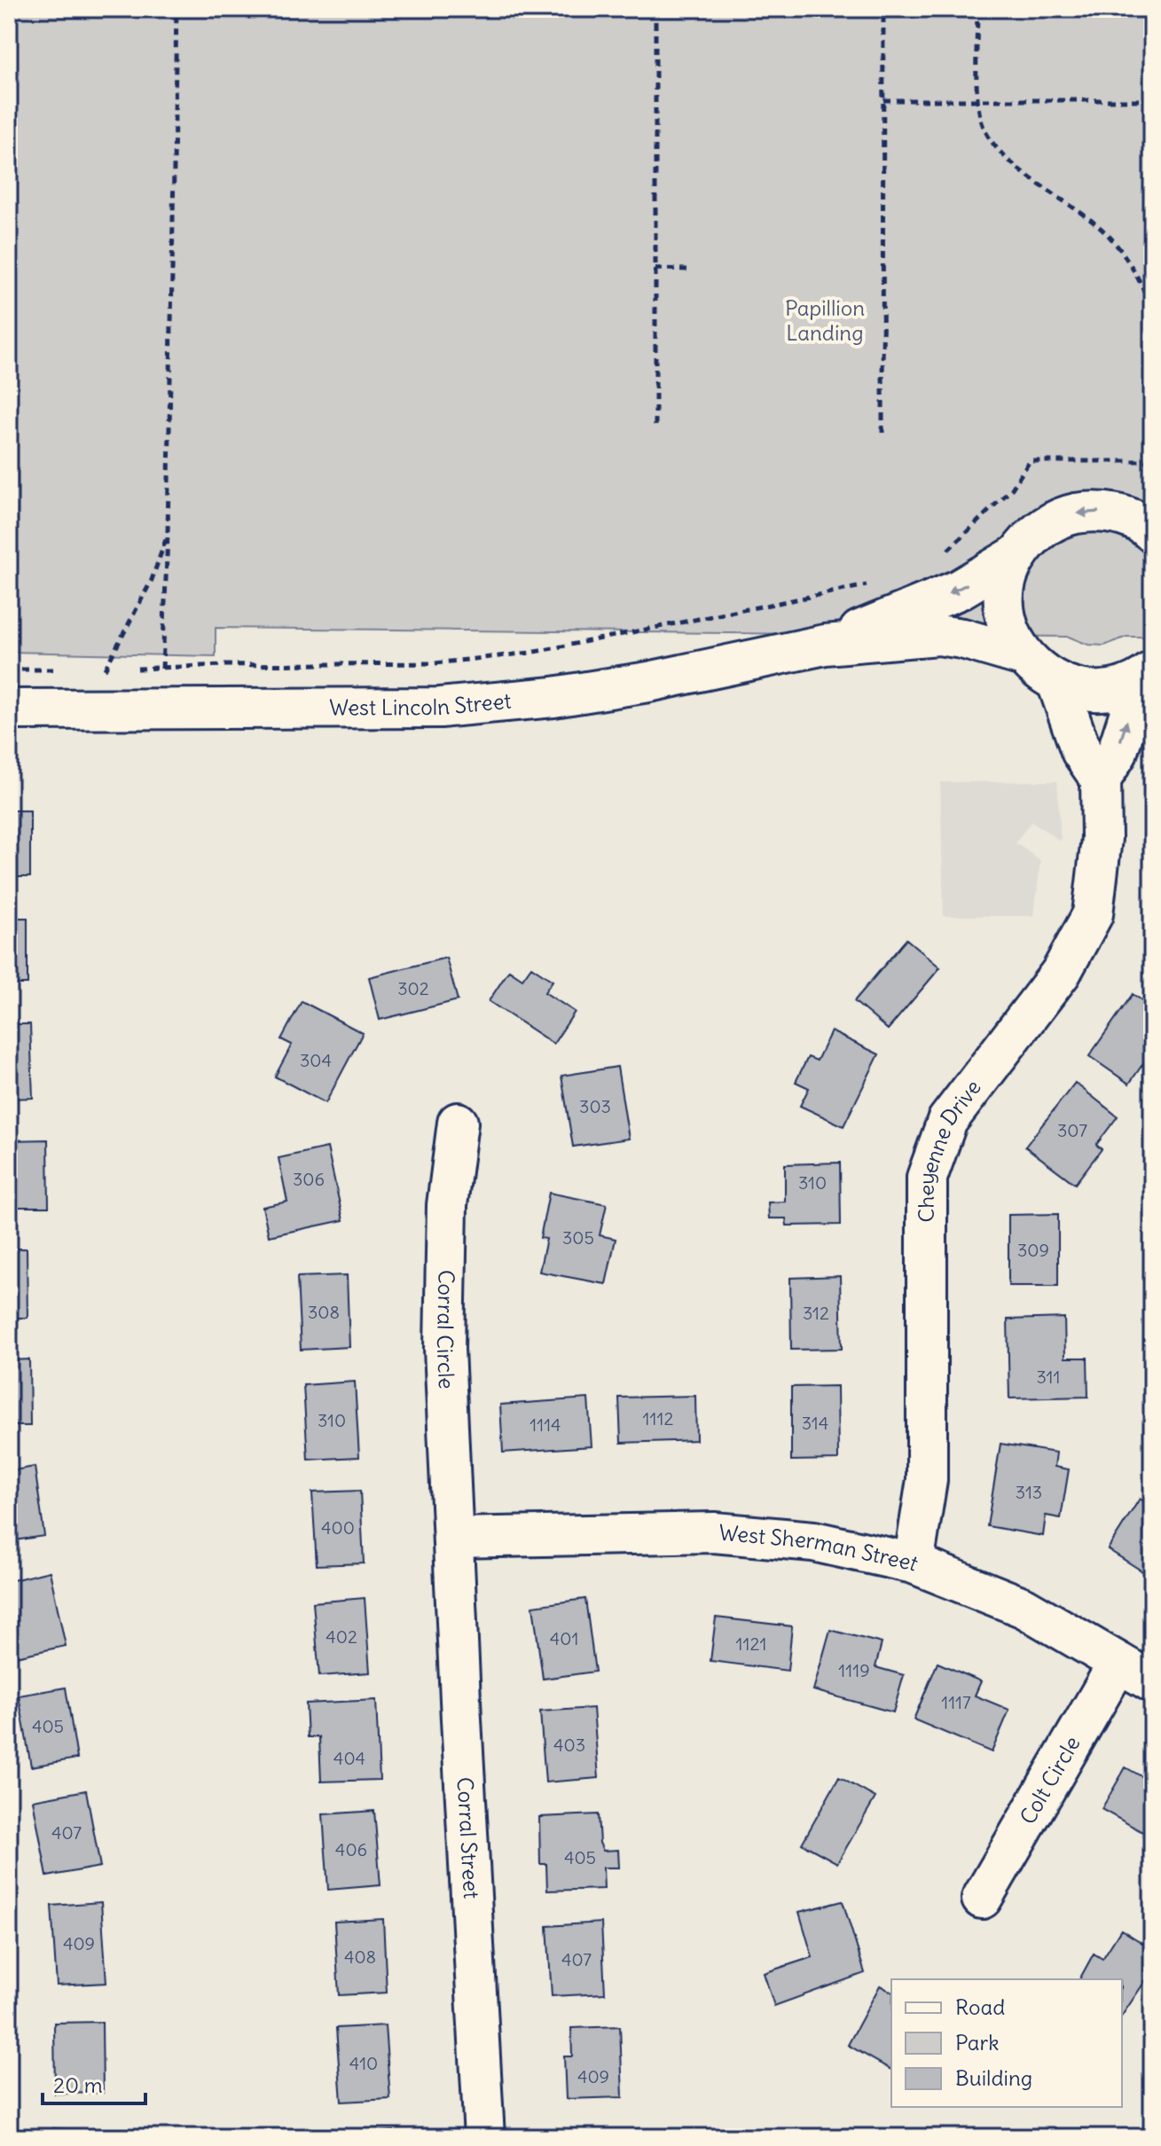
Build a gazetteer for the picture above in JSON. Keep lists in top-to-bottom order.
{
  "streets": {
    "street": [
      "West Lincoln Street",
      "Cheyenne Drive",
      "Corral Circle",
      "West Sherman Street",
      "Colt Circle",
      "Corral Street"
    ]
  },
  "crossings": [
    ["Cheyenne Drive", "West Sherman Street"],
    ["Corral Circle", "West Sherman Street"],
    ["Corral Circle", "Corral Street"],
    ["West Sherman Street", "Colt Circle"],
    ["West Sherman Street", "Corral Street"]
  ],
  "parks": ["Papillion Landing"],
  "house_numbers": [
    "302",
    "304",
    "303",
    "307",
    "306",
    "310",
    "305",
    "309",
    "308",
    "312",
    "311",
    "1112",
    "310",
    "314",
    "1114",
    "313",
    "400",
    "402",
    "401",
    "1121",
    "1119",
    "1117",
    "405",
    "403",
    "404",
    "407",
    "406",
    "405",
    "409",
    "408",
    "407",
    "410",
    "409"
  ],
  "legend": ["Road", "Park", "Building"],
  "scale_bar": "20 m"
}
